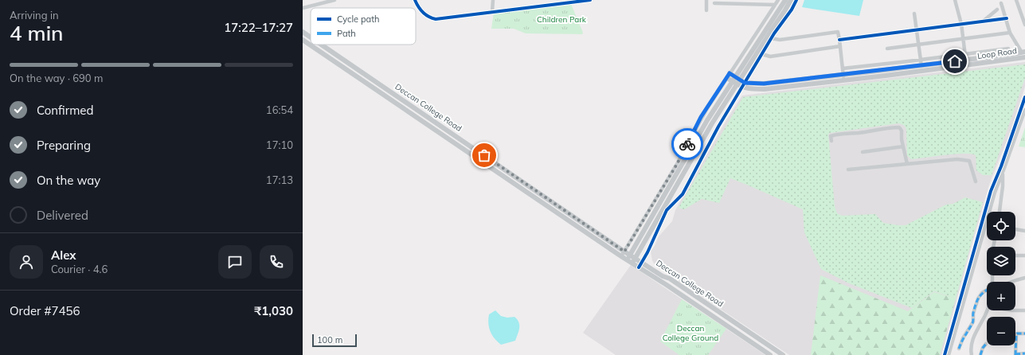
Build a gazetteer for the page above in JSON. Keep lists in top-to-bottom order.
{
  "streets": {
    "main road": ["Loop Road", "Deccan College Road"]
  },
  "parks": ["Children Park", "Deccan College Ground"],
  "legend": ["Cycle path", "Path"],
  "scale_bar": "100 m",
  "page": {
    "heading": ["4 min", "Arriving in", "17:22–17:27"],
    "panel": [
      "Alex",
      "Courier · 4.6",
      "Order #7456",
      "₹1,030"
    ],
    "bar": "On the way · 690 m",
    "list": [
      ["Confirmed", "16:54"],
      ["Preparing", "17:10"],
      ["On the way", "17:13"],
      "Delivered"
    ],
    "map_buttons": ["+", "−"],
    "scale": "100 m"
  }
}
